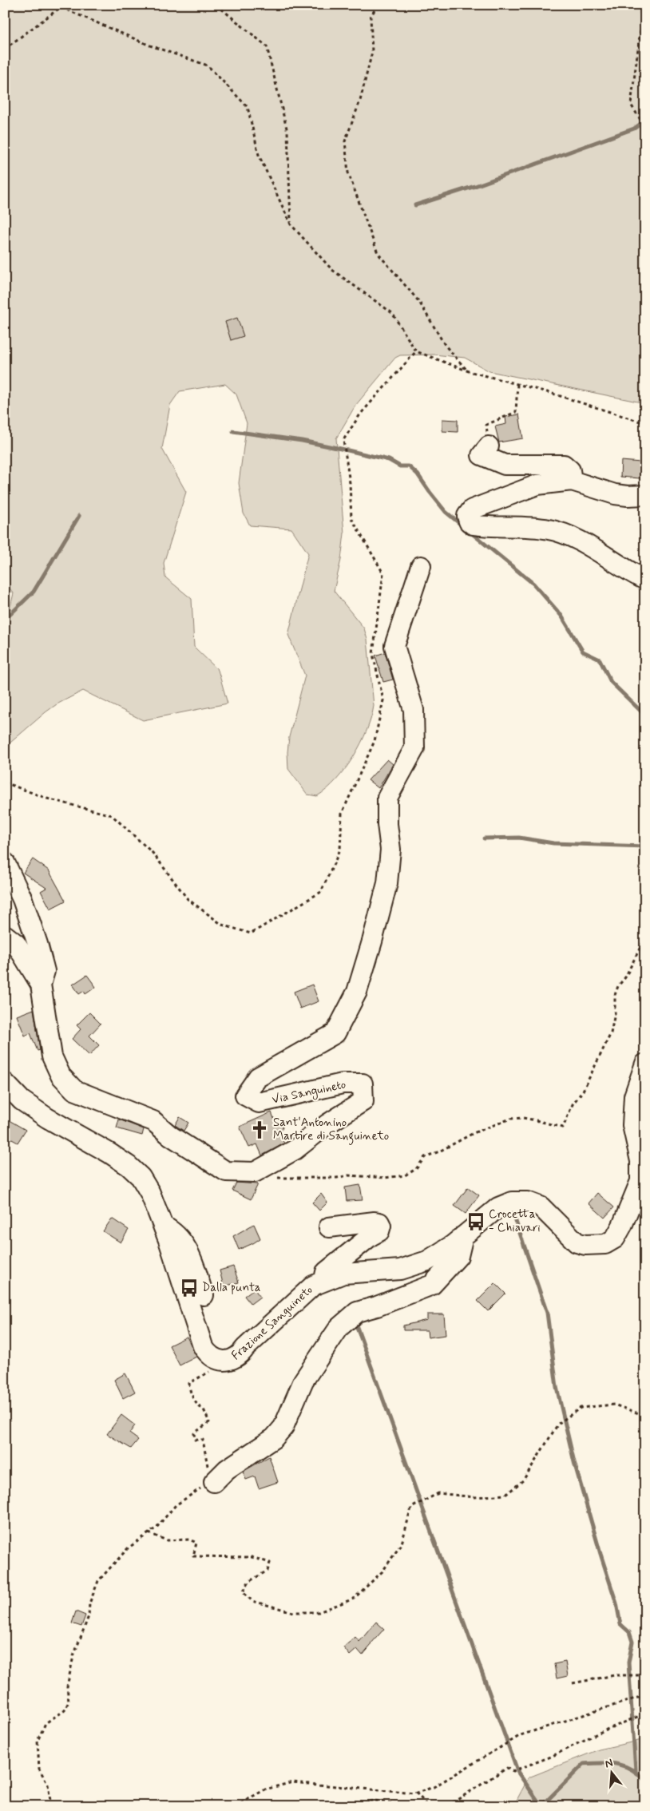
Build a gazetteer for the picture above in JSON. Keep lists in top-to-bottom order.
{
  "streets": {
    "street": ["Via Sanguineto", "Frazione Sanguineto"]
  },
  "places": {
    "church": ["Sant'Antonino Martire di Sanguineto"],
    "bus stop": ["Crocetta - Chiavari", "Dalla punta"]
  },
  "north": "top"
}
